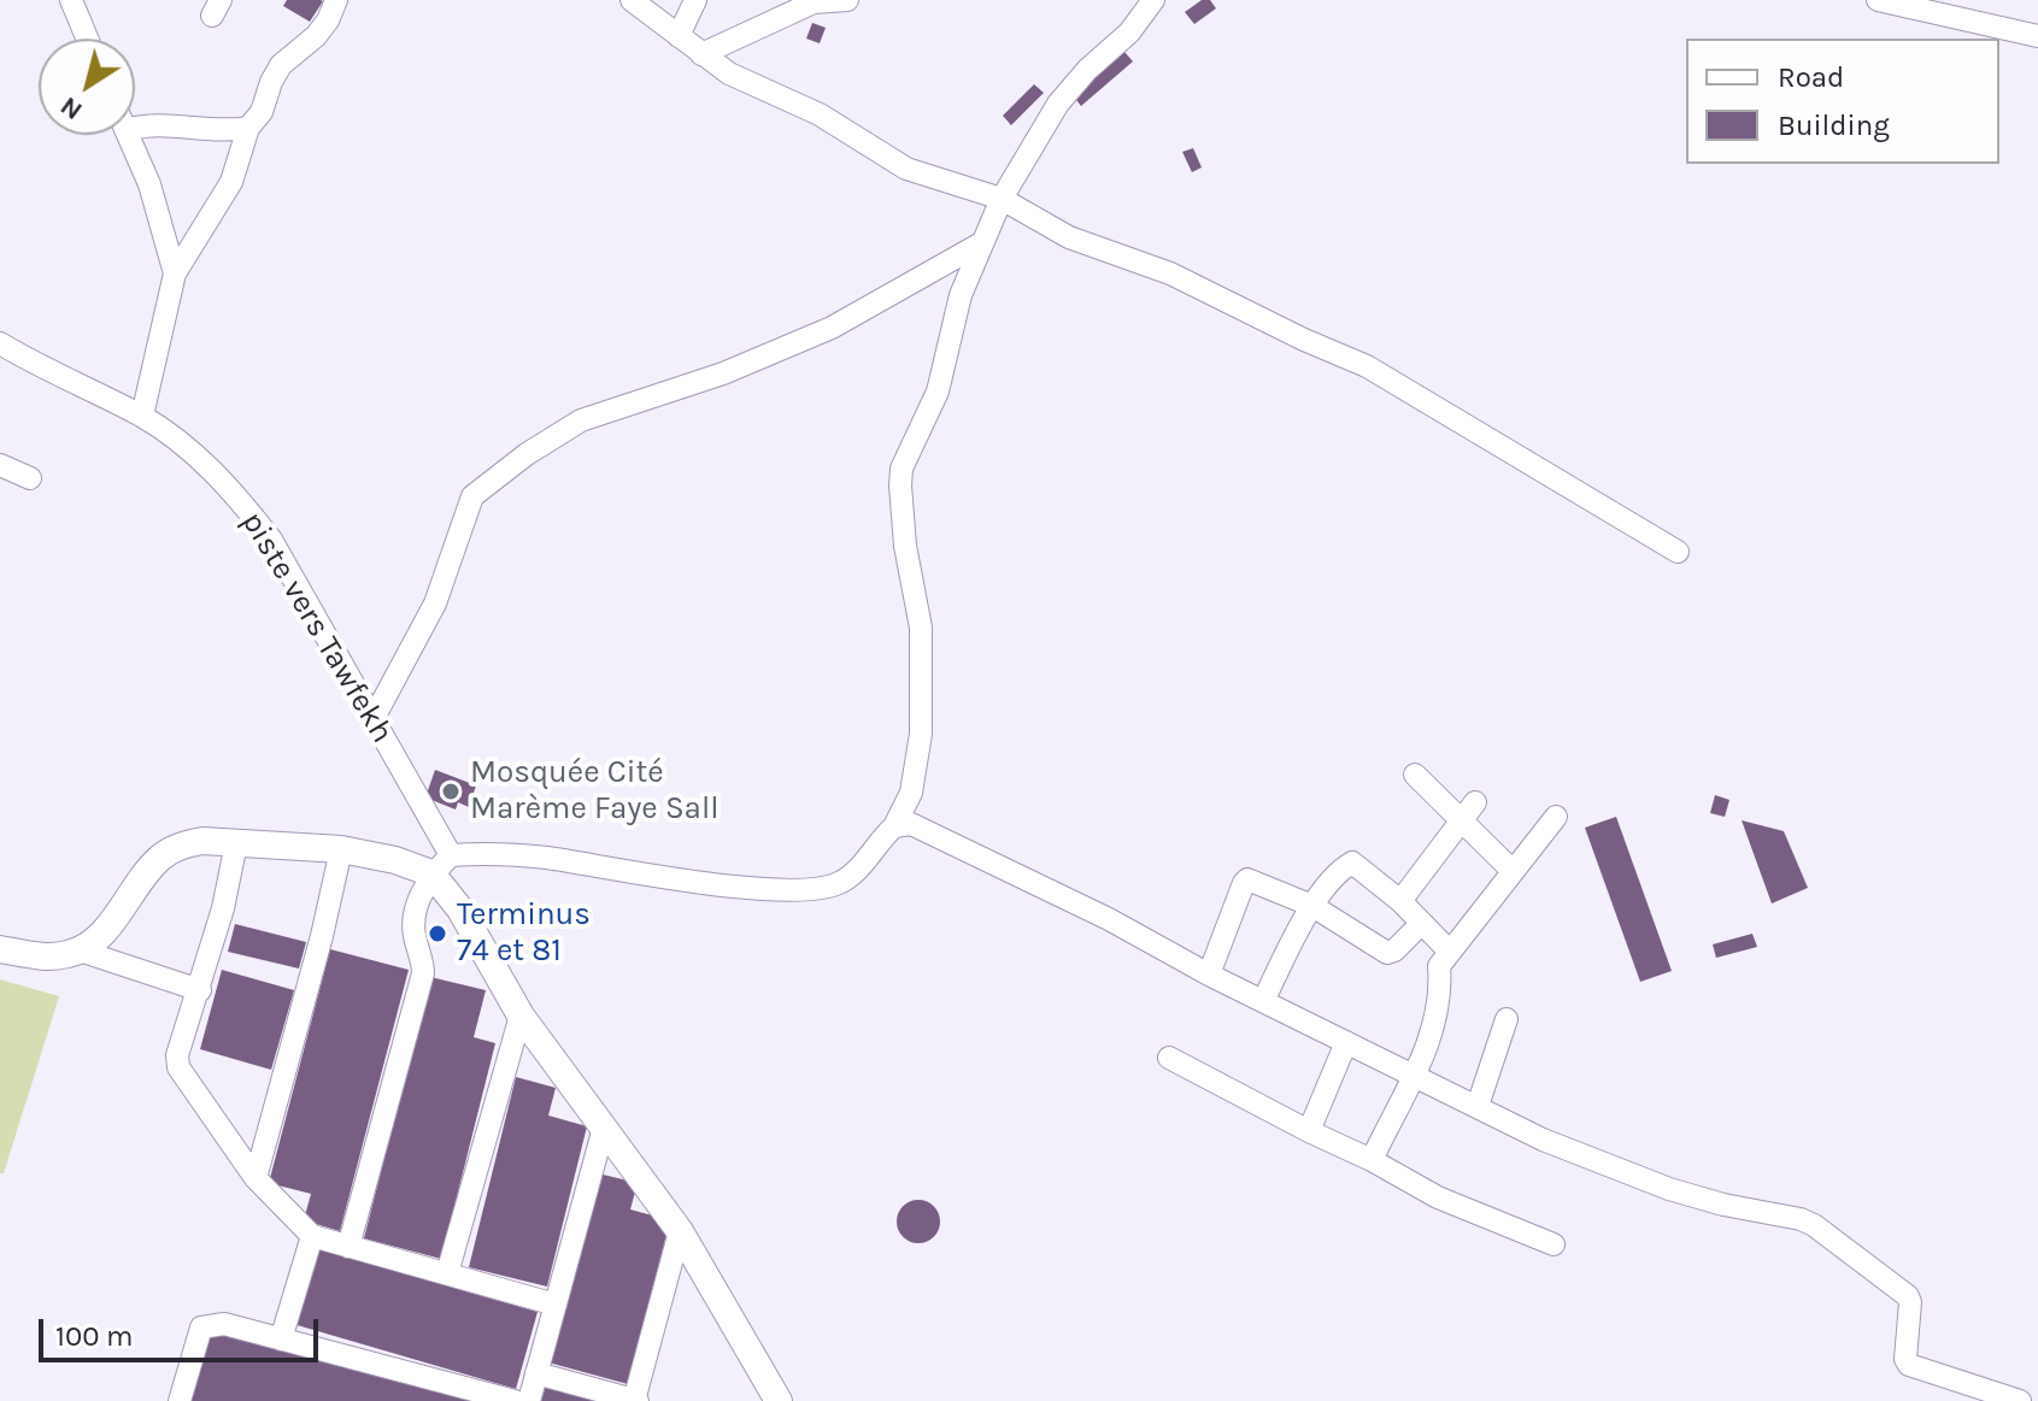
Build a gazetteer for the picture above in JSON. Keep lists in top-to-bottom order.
{
  "streets": {
    "street": ["piste vers Tawfekh"]
  },
  "places": ["Mosquée Cité Marème Faye Sall", "Terminus 74 et 81"],
  "legend": ["Road", "Building"],
  "scale_bar": "100 m",
  "north": "bottom left"
}
